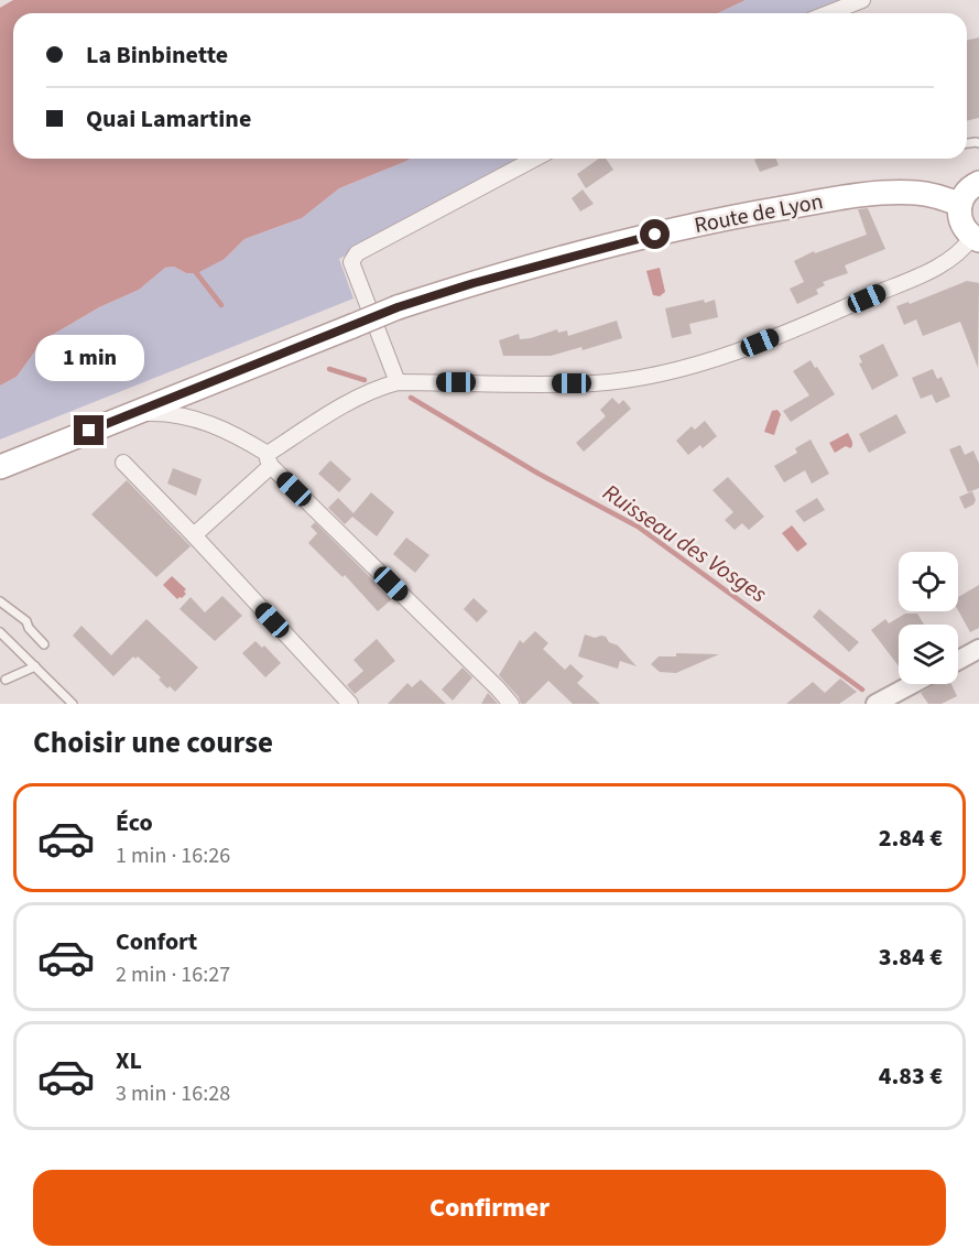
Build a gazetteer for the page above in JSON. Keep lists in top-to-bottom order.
{
  "streets": {
    "main road": ["Route de Lyon"]
  },
  "water": ["Ruisseau des Vosges"],
  "page": {
    "banner": ["La Binbinette", "Quai Lamartine"],
    "bubble": "1 min",
    "heading": "Choisir une course",
    "list": [
      {
        "name": "Éco",
        "note": "1 min · 16:26",
        "value": "2.84 €"
      },
      {
        "name": "Confort",
        "note": "2 min · 16:27",
        "value": "3.84 €"
      },
      {
        "name": "XL",
        "note": "3 min · 16:28",
        "value": "4.83 €"
      }
    ],
    "buttons": "Confirmer"
  }
}
